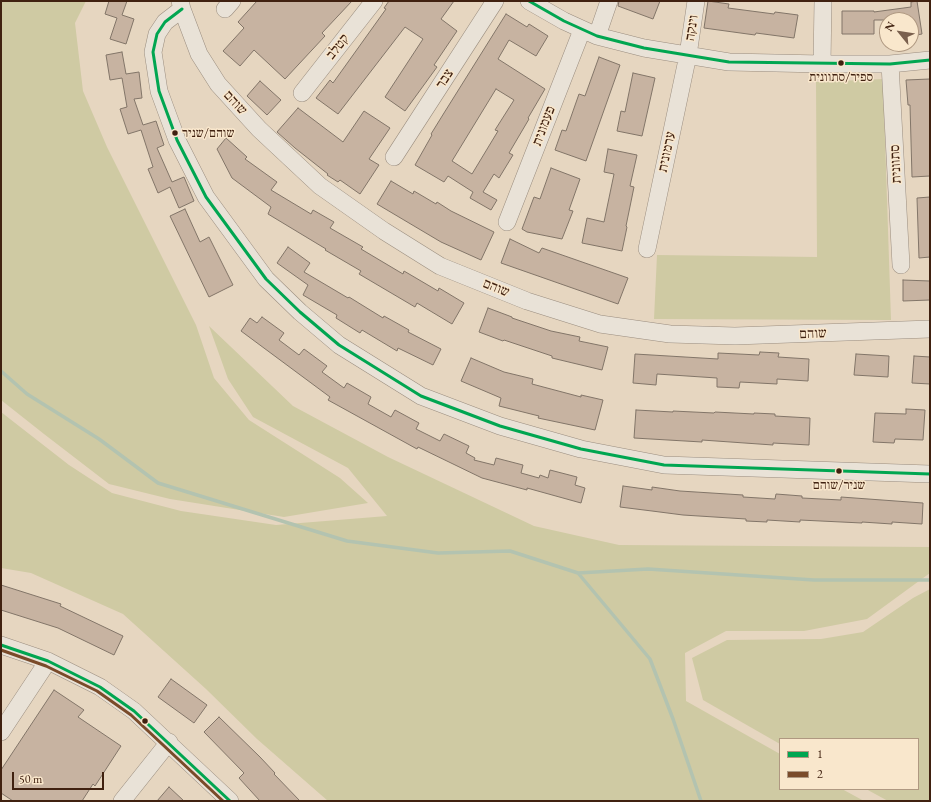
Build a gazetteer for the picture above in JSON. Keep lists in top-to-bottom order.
{
  "streets": {
    "street": [
      "וינקה",
      "קטלב",
      "צבר",
      "שוהם",
      "פעמונית",
      "ערמונית",
      "סתוונית"
    ]
  },
  "crossings": [
    ["וינקה", "ערמונית"]
  ],
  "places": ["ספיר/סתוונית", "שוהם/שניר", "שניר/שוהם"],
  "lines": ["transit line 1", "transit line 2"],
  "legend": ["1", "2"],
  "scale_bar": "50 m",
  "north": "top left"
}
